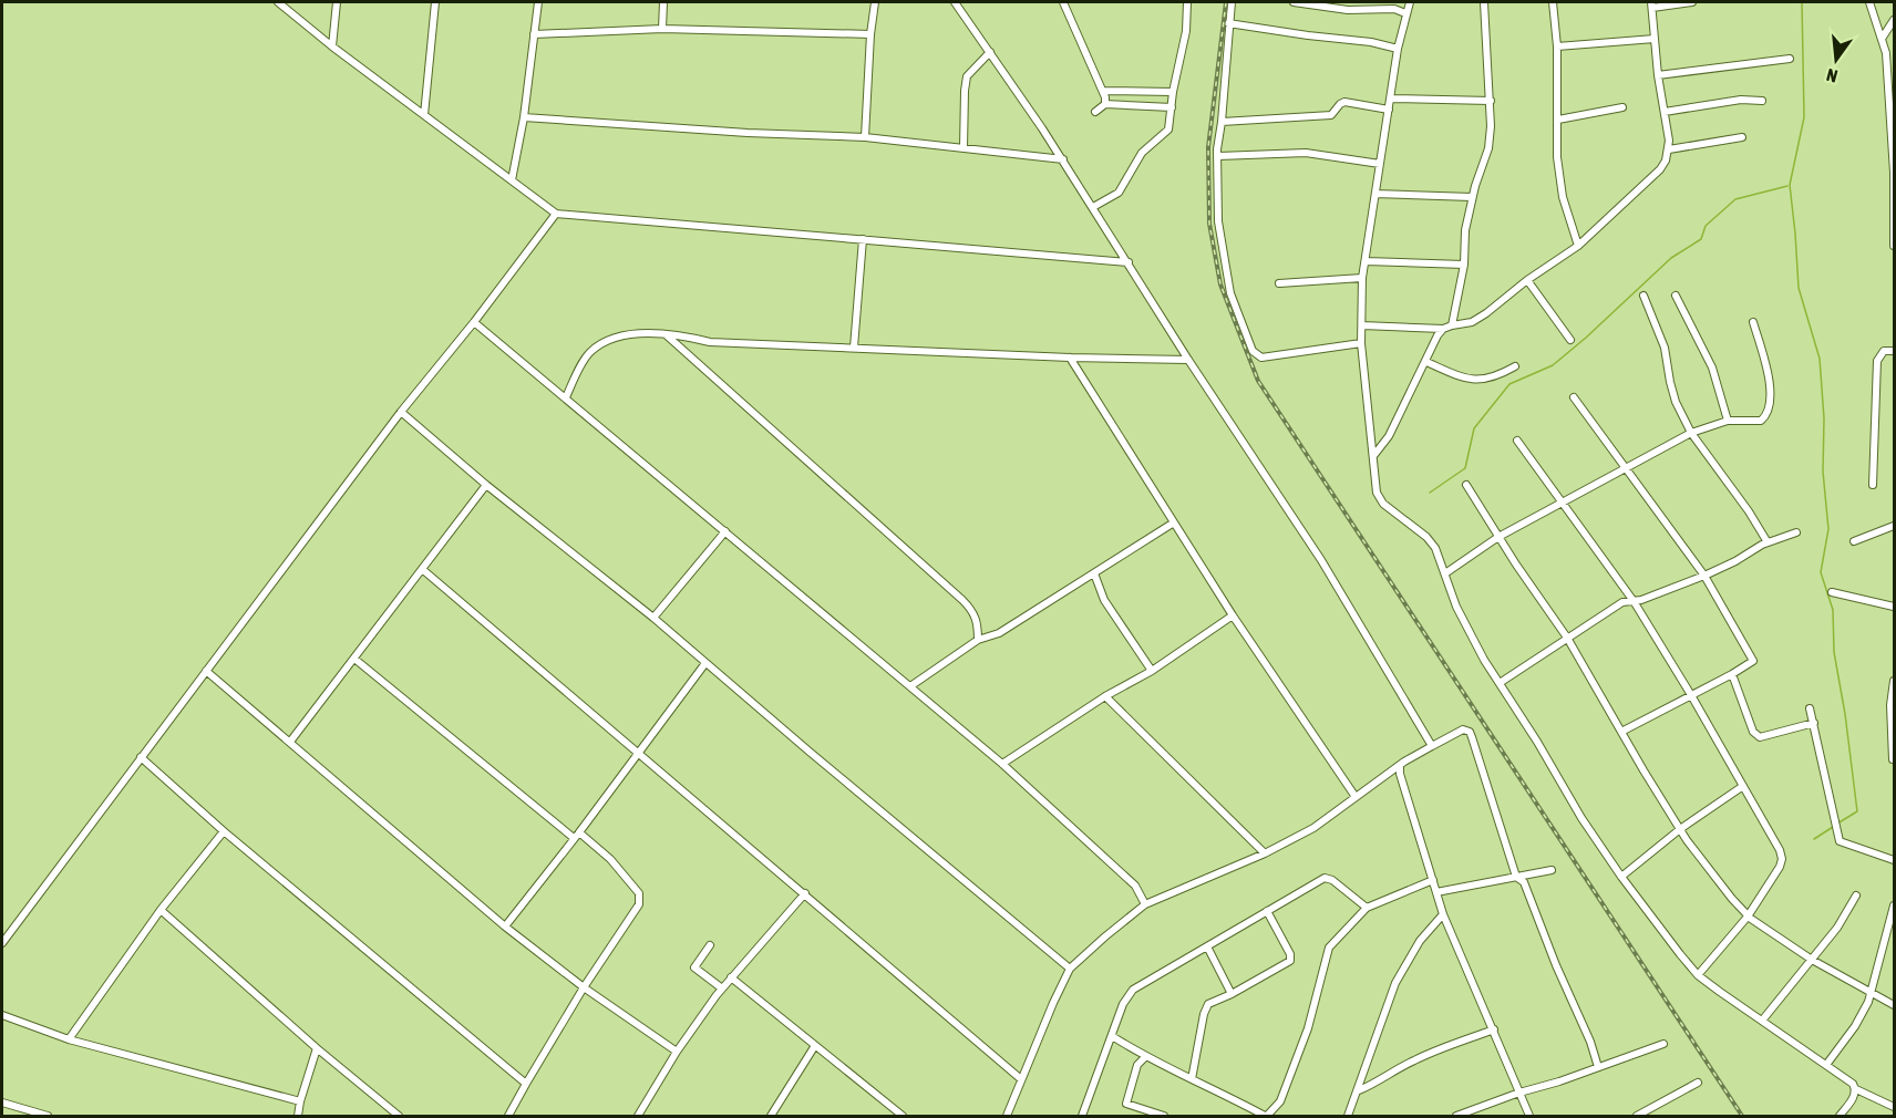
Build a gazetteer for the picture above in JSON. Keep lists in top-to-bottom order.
{
  "north": "bottom"
}
